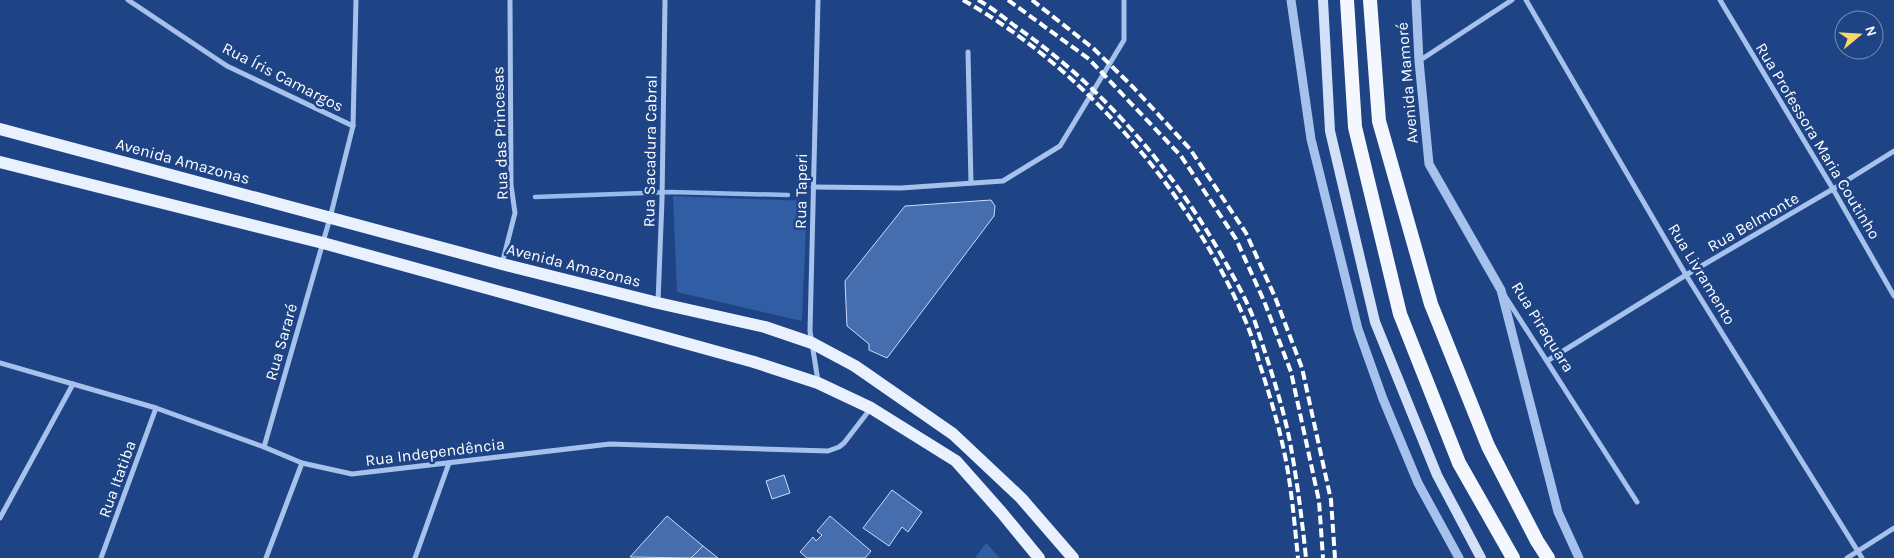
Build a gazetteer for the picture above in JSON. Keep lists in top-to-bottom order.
{
  "streets": {
    "main road": ["Avenida Amazonas"],
    "street": [
      "Rua Íris Camargos",
      "Avenida Mamoré",
      "Rua das Princesas",
      "Rua Professora Maria Coutinho",
      "Rua Sacadura Cabral",
      "Rua Taperi",
      "Rua Belmonte",
      "Rua Livramento",
      "Rua Piraquara",
      "Rua Sararé",
      "Rua Independência",
      "Rua Itatiba"
    ]
  },
  "crossings": [
    ["Rua Íris Camargos", "Rua Sararé"],
    ["Avenida Mamoré", "Rua Piraquara"],
    ["Rua das Princesas", "Avenida Amazonas"],
    ["Rua Professora Maria Coutinho", "Rua Belmonte"],
    ["Rua Sacadura Cabral", "Avenida Amazonas"],
    ["Avenida Amazonas", "Rua Taperi"],
    ["Avenida Amazonas", "Rua Sararé"],
    ["Rua Belmonte", "Rua Livramento"],
    ["Rua Belmonte", "Rua Piraquara"],
    ["Rua Sararé", "Rua Independência"],
    ["Rua Independência", "Rua Itatiba"]
  ],
  "north": "right"
}
